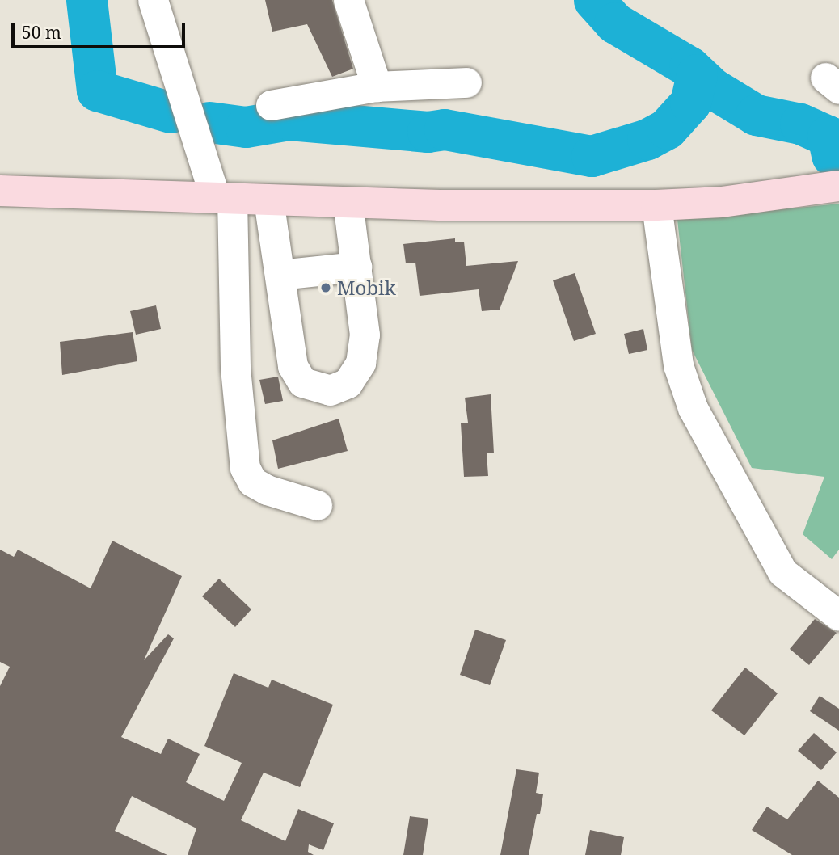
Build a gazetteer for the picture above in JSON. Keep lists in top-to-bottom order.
{
  "places": ["Mobik"],
  "scale_bar": "50 m"
}
